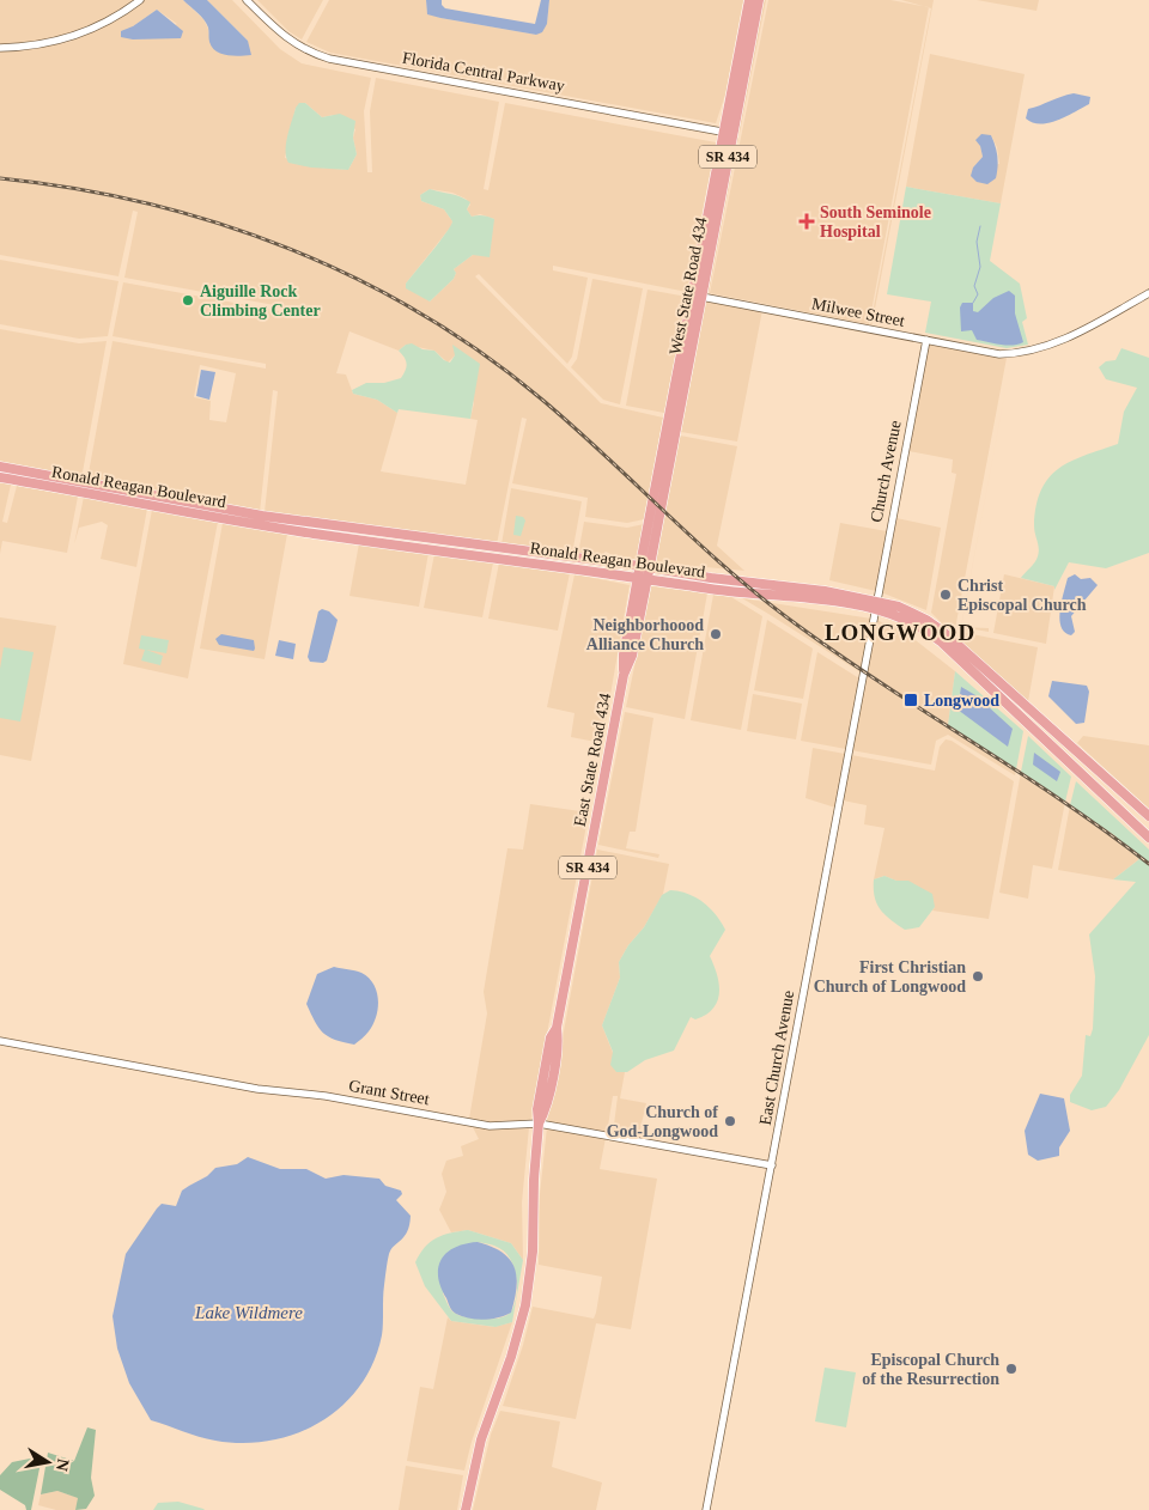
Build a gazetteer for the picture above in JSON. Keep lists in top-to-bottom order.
{
  "streets": {
    "main road": [
      "SR 434",
      "West State Road 434",
      "Ronald Reagan Boulevard",
      "East State Road 434"
    ],
    "street": [
      "Florida Central Parkway",
      "Milwee Street",
      "Church Avenue",
      "East Church Avenue",
      "Grant Street"
    ]
  },
  "crossings": [
    ["Florida Central Parkway", "West State Road 434"],
    ["SR 434", "East State Road 434"],
    ["SR 434", "Grant Street"],
    ["West State Road 434", "Milwee Street"],
    ["West State Road 434", "Ronald Reagan Boulevard"],
    ["West State Road 434", "East State Road 434"],
    ["Milwee Street", "Church Avenue"],
    ["Church Avenue", "Ronald Reagan Boulevard"],
    ["Church Avenue", "East Church Avenue"],
    ["Ronald Reagan Boulevard", "East State Road 434"],
    ["Ronald Reagan Boulevard", "East Church Avenue"],
    ["East State Road 434", "Grant Street"],
    ["East Church Avenue", "Grant Street"]
  ],
  "districts": ["LONGWOOD"],
  "water": ["Lake Wildmere"],
  "places": {
    "health": ["South Seminole Hospital"],
    "other": [
      "Aiguille Rock Climbing Center",
      "Christ Episcopal Church",
      "Neighborhoood Alliance Church",
      "First Christian Church of Longwood",
      "Church of God-Longwood",
      "Episcopal Church of the Resurrection"
    ],
    "transit": ["Longwood"]
  },
  "north": "right"
}
